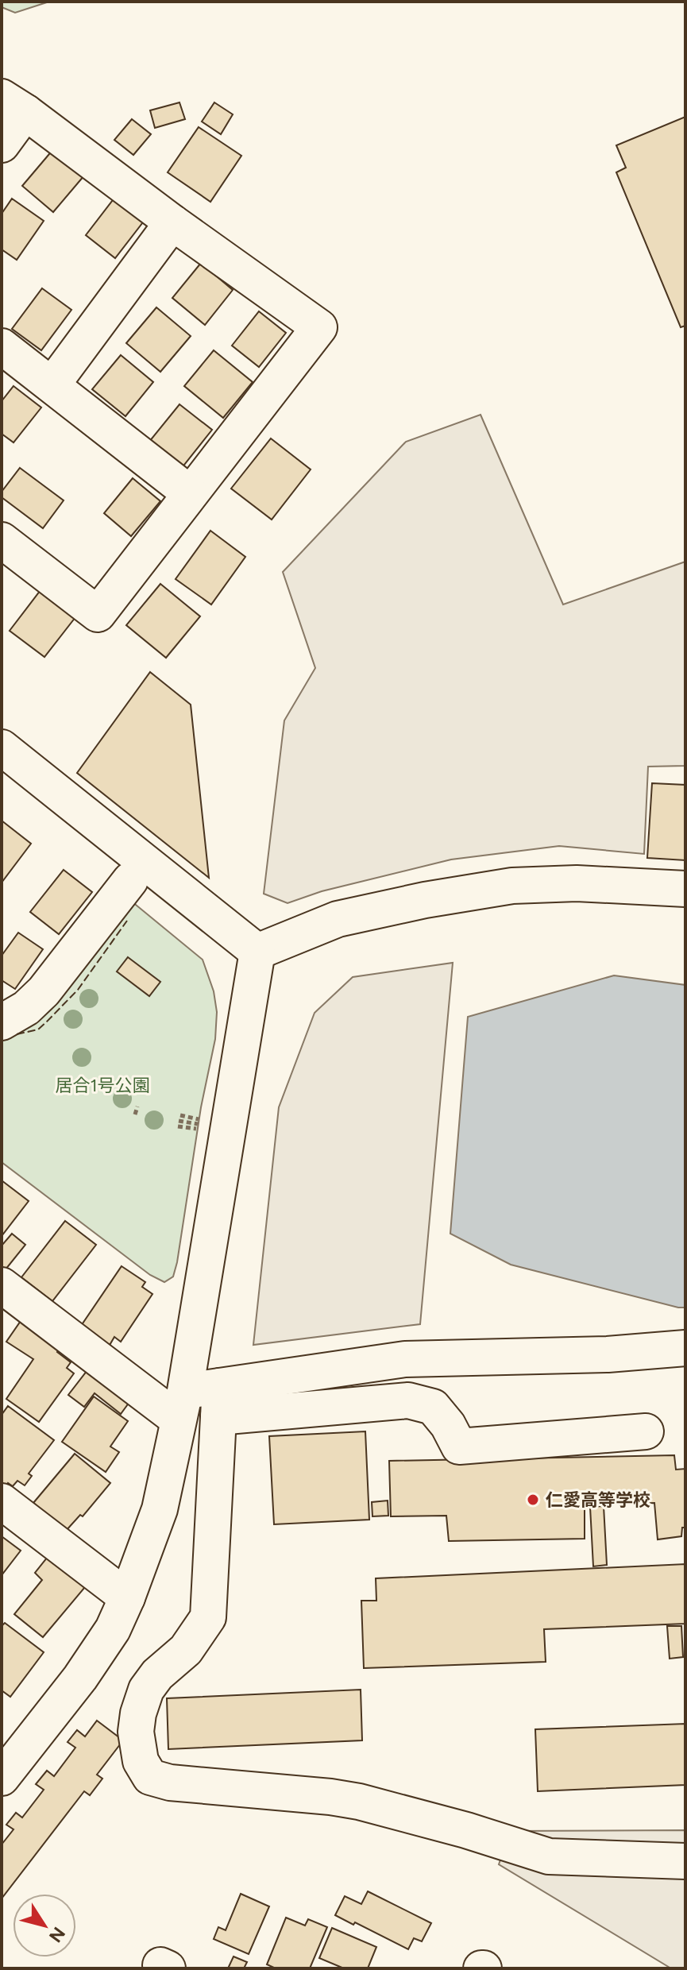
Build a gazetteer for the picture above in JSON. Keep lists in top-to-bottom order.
{
  "parks": ["居合1号公園"],
  "places": ["仁愛高等学校"],
  "north": "bottom right"
}
